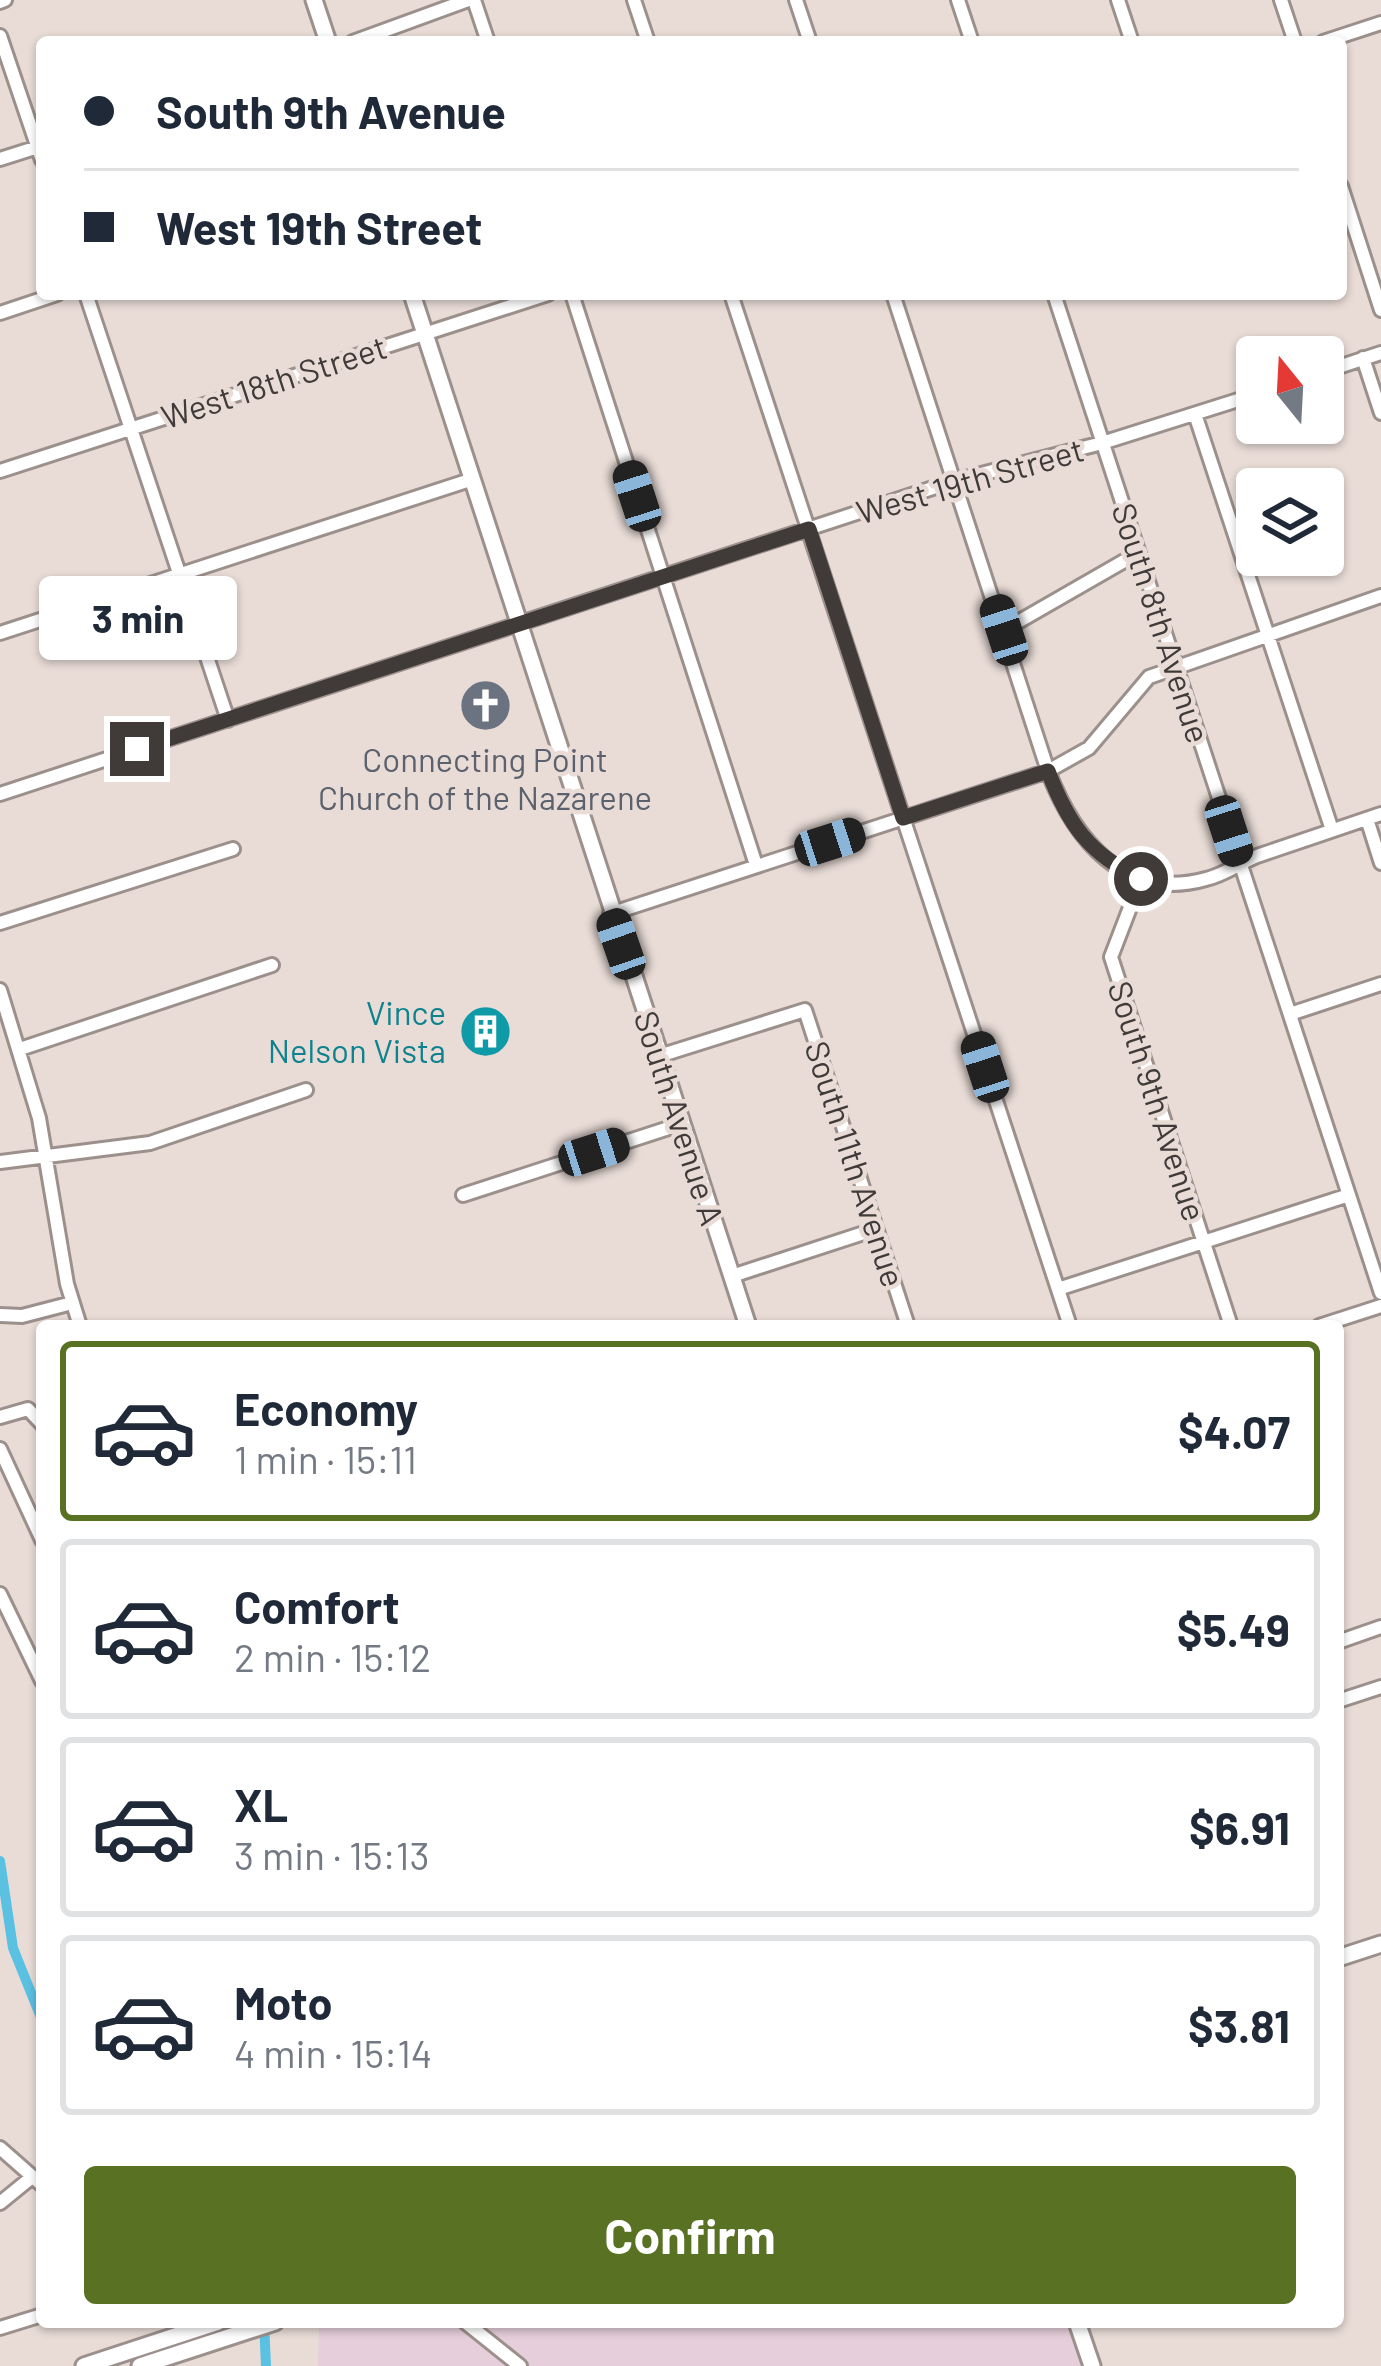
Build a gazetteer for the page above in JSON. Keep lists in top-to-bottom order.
{
  "streets": {
    "main road": ["South Avenue A"],
    "street": [
      "West 18th Street",
      "West 19th Street",
      "South 8th Avenue",
      "South 9th Avenue",
      "South 11th Avenue"
    ]
  },
  "crossings": [
    ["West 18th Street", "South Avenue A"],
    ["West 19th Street", "South 8th Avenue"],
    ["West 19th Street", "South Avenue A"],
    ["South Avenue A", "South 11th Avenue"]
  ],
  "places": {
    "church": ["Connecting Point Church of the Nazarene"],
    "building": ["Vince Nelson Vista"]
  },
  "north": "top",
  "page": {
    "banner": ["South 9th Avenue", "West 19th Street"],
    "bubble": "3 min",
    "list": [
      {
        "name": "Economy",
        "note": "1 min · 15:11",
        "value": "$4.07"
      },
      {
        "name": "Comfort",
        "note": "2 min · 15:12",
        "value": "$5.49"
      },
      {
        "name": "XL",
        "note": "3 min · 15:13",
        "value": "$6.91"
      },
      {
        "name": "Moto",
        "note": "4 min · 15:14",
        "value": "$3.81"
      }
    ],
    "buttons": "Confirm"
  }
}
